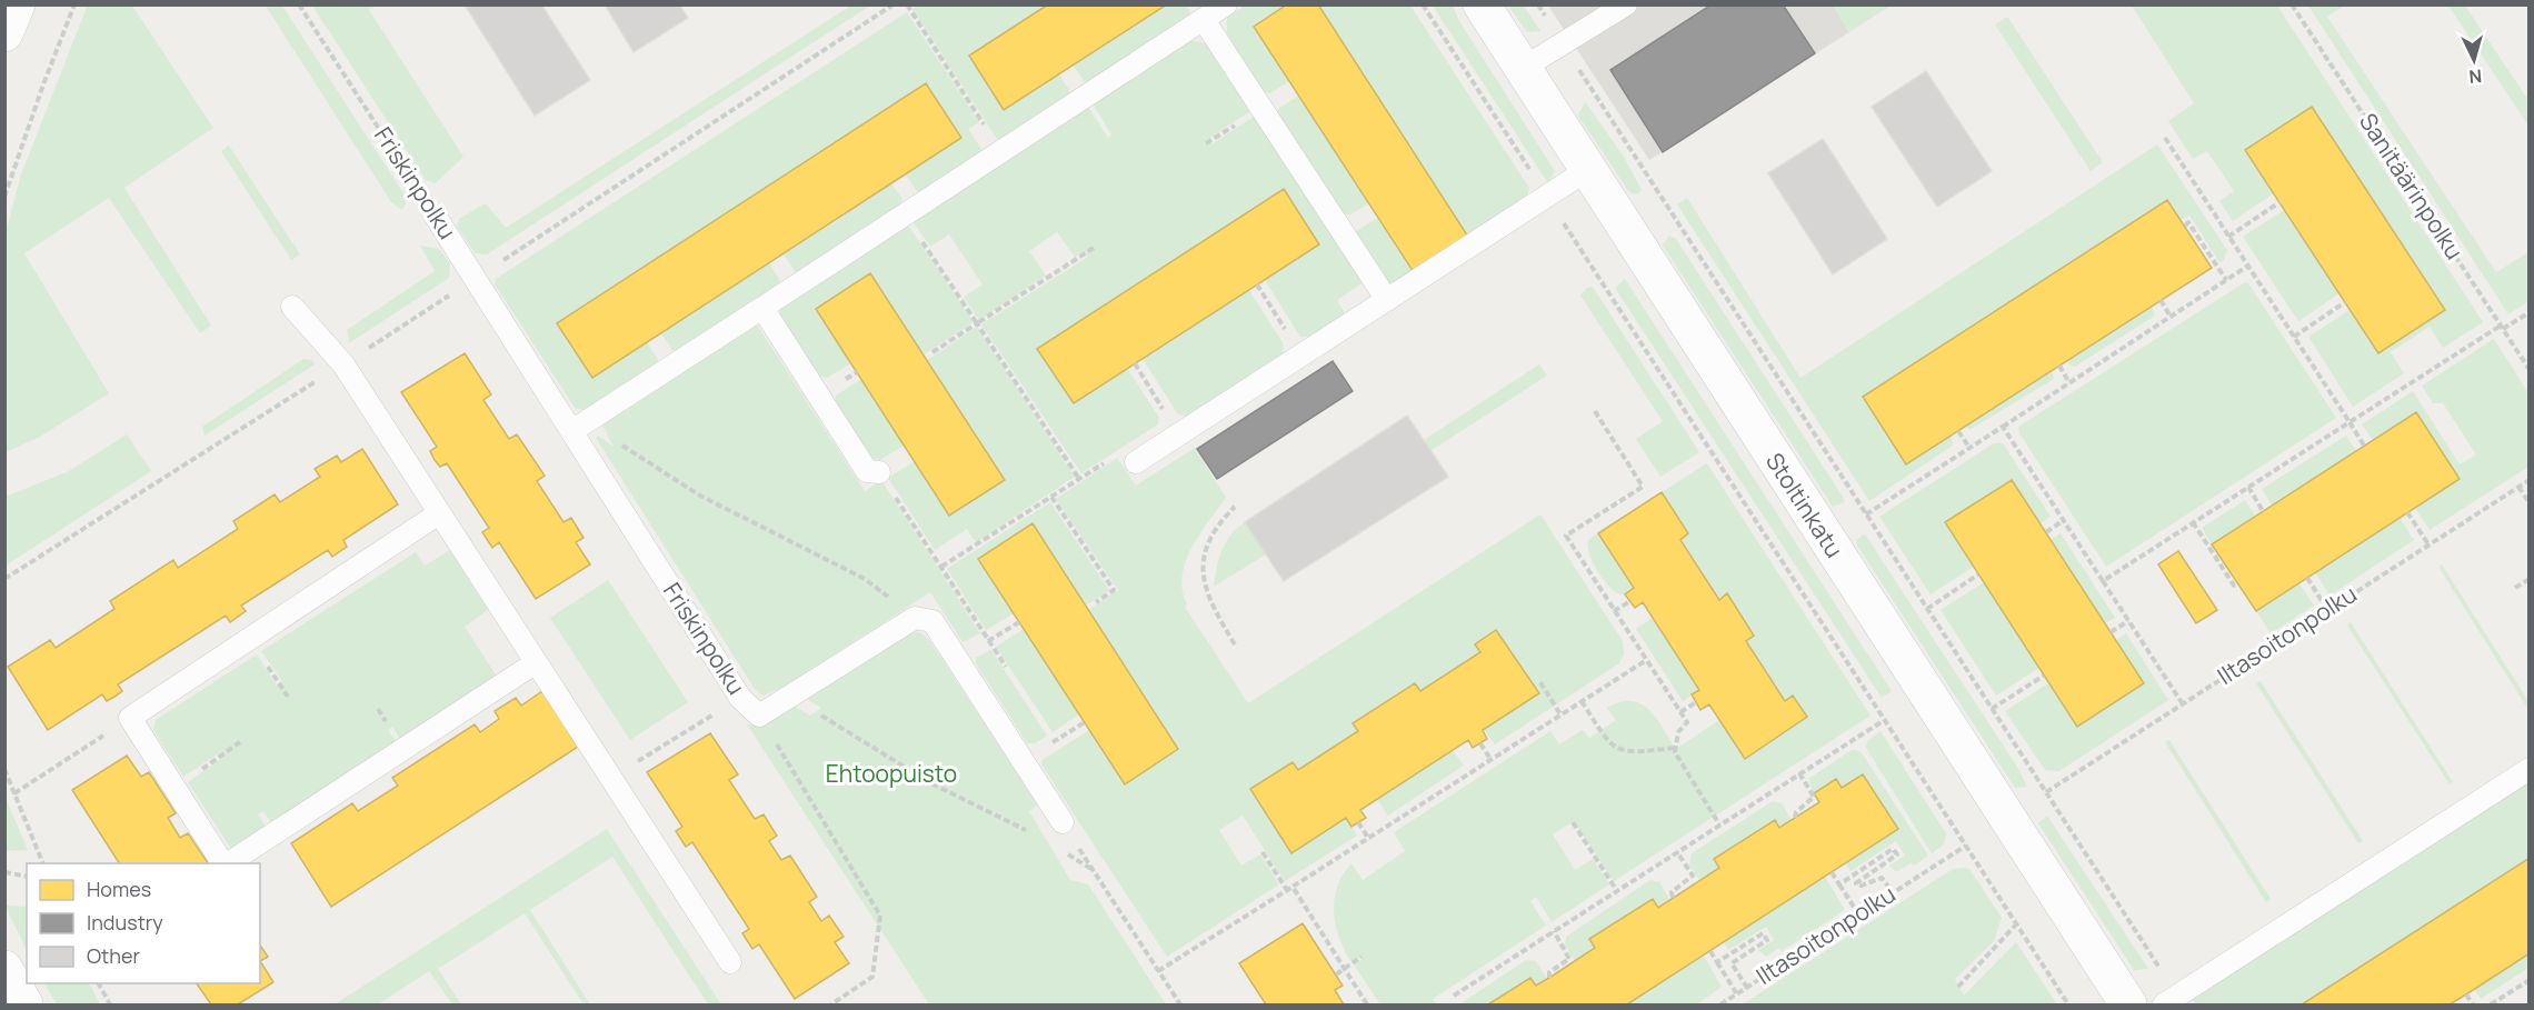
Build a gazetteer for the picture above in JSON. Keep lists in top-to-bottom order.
{
  "streets": {
    "street": ["Stoltinkatu"],
    "lane": ["Friskinpolku"],
    "path": ["Sanitäärinpolku", "Iltasoitonpolku"]
  },
  "parks": ["Ehtoopuisto"],
  "legend": ["Homes", "Industry", "Other"],
  "north": "bottom"
}
